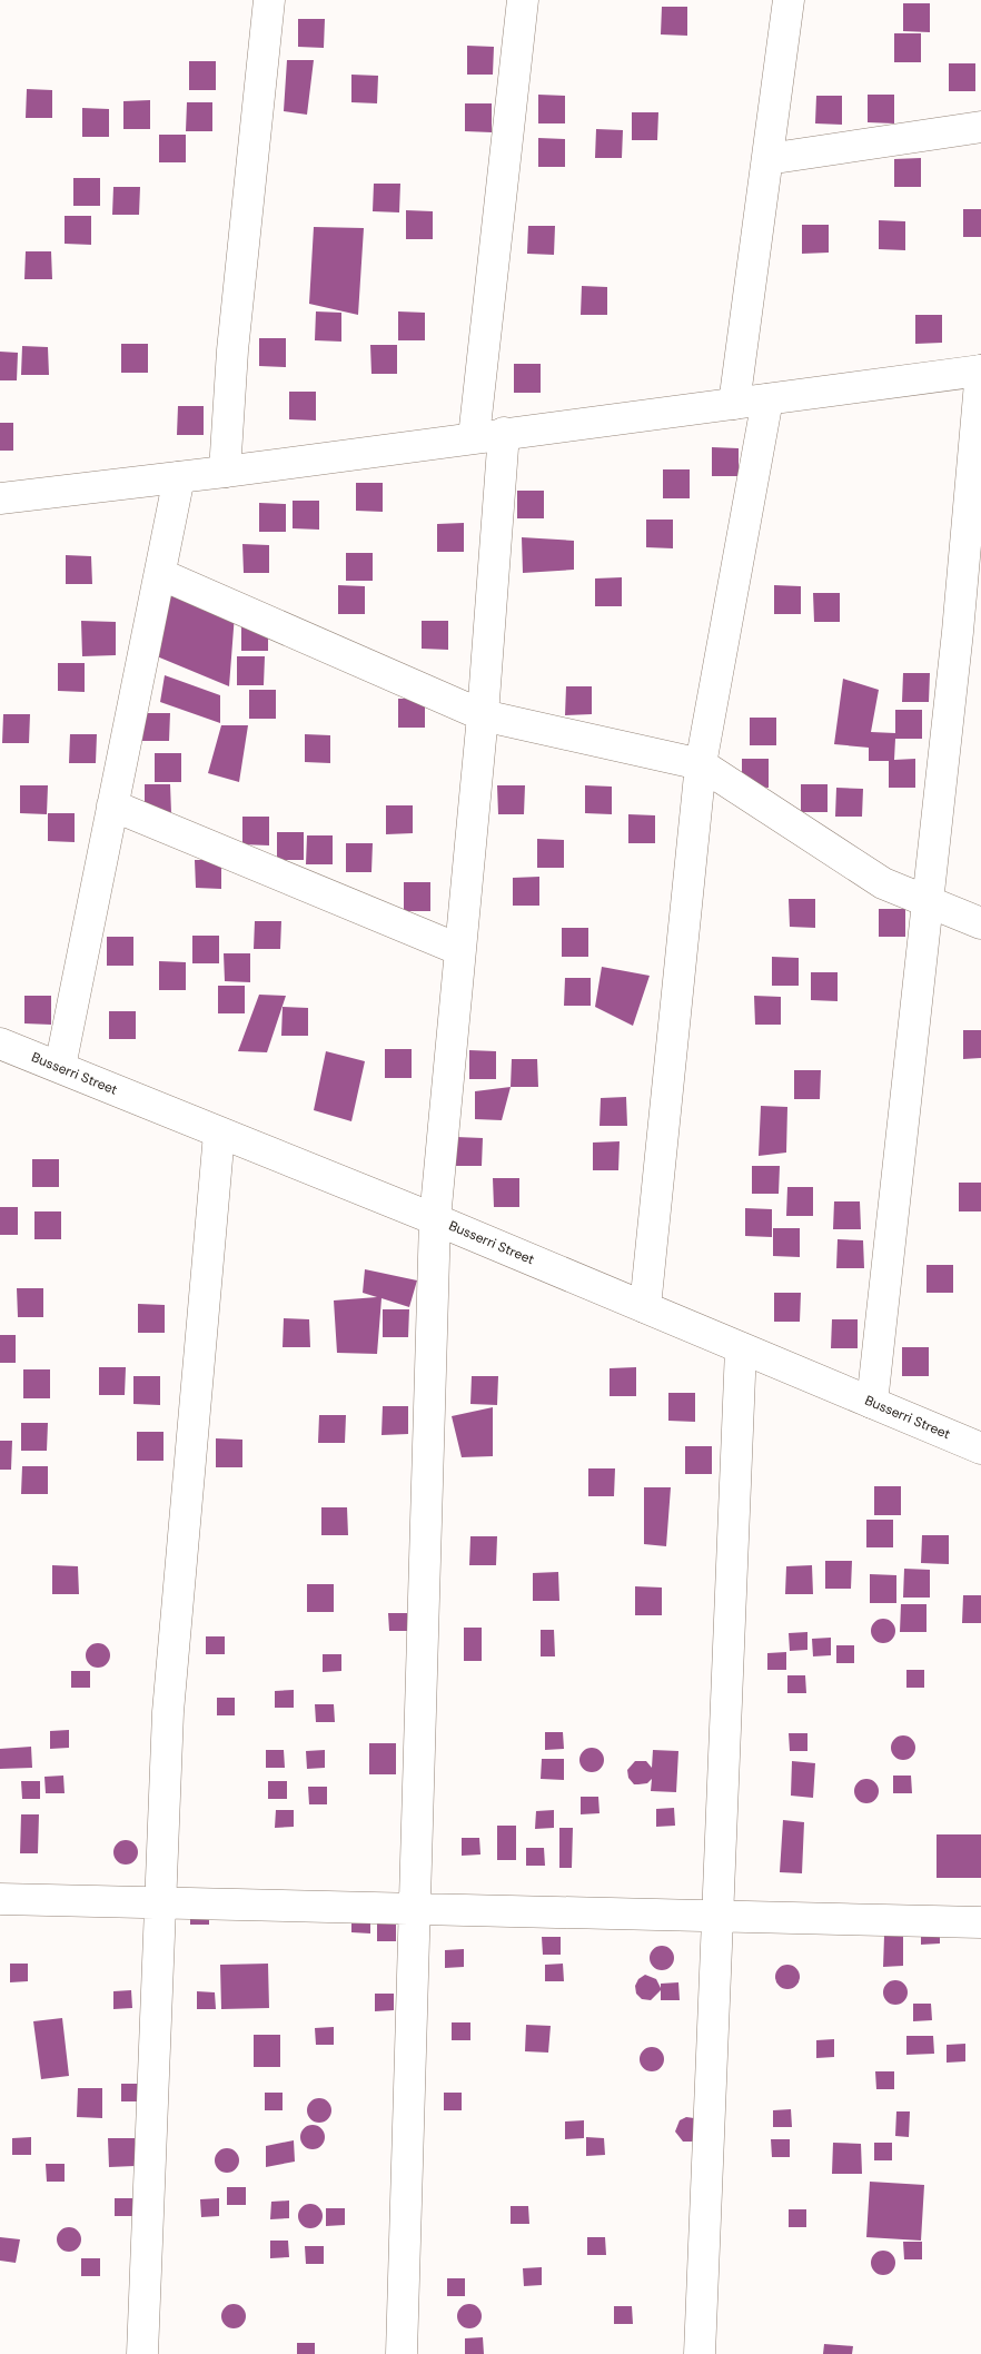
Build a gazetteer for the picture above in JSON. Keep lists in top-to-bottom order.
{
  "streets": {
    "street": ["Busserri Street"]
  }
}
